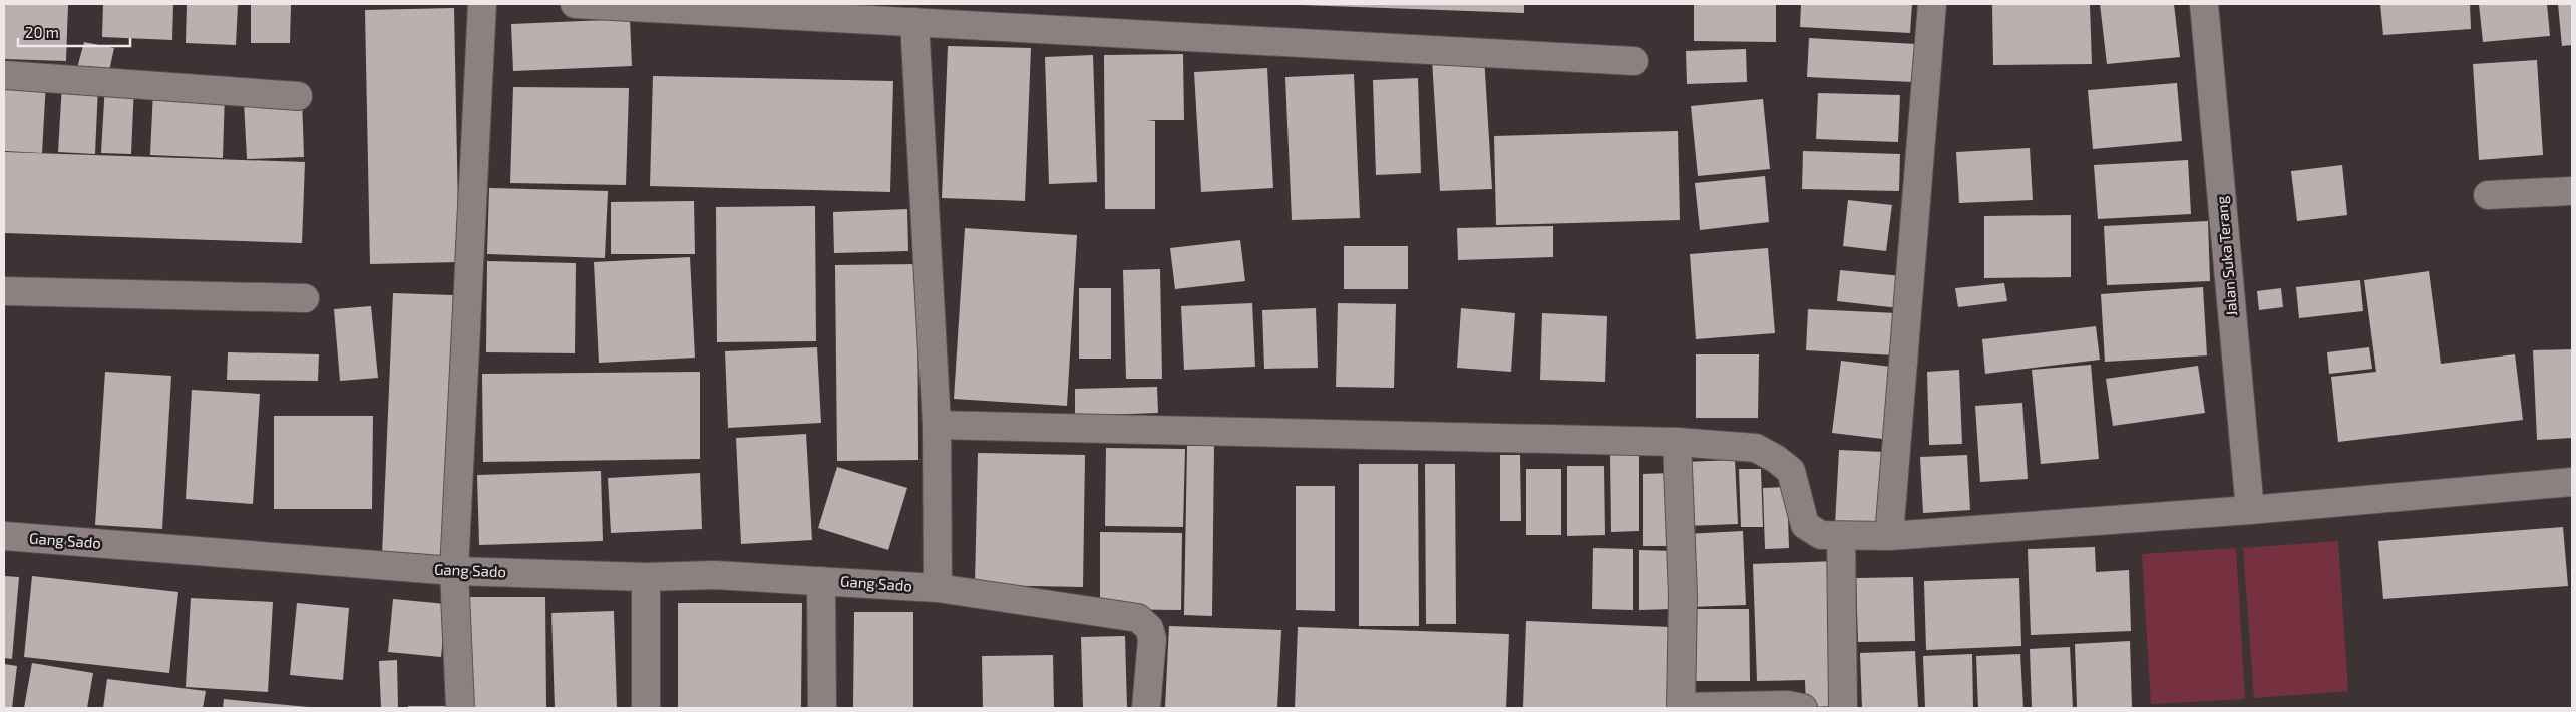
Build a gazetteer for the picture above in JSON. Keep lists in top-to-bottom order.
{
  "streets": {
    "street": ["Jalan Suka Terang", "Gang Sado"]
  },
  "scale_bar": "20 m"
}
